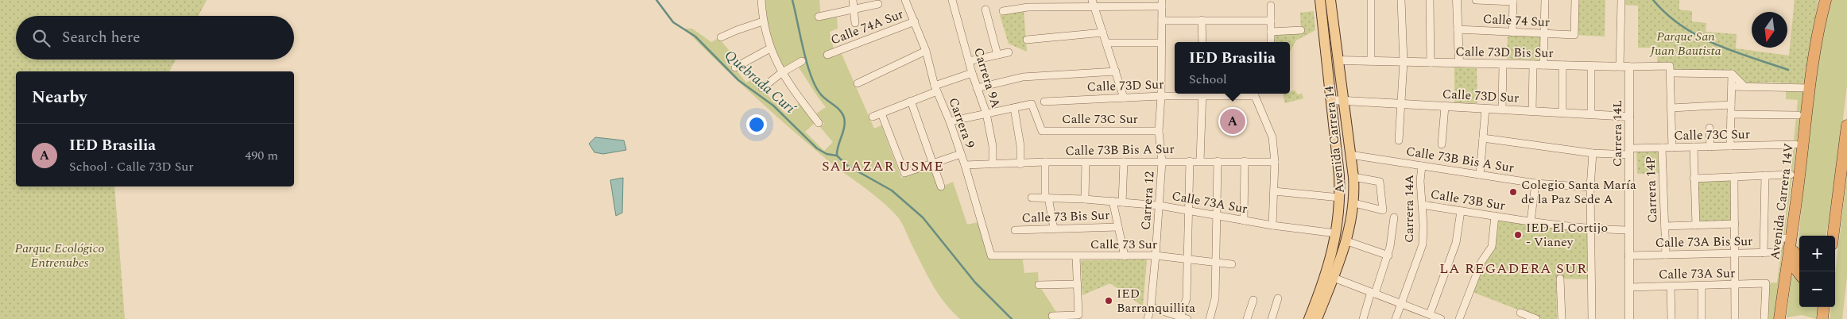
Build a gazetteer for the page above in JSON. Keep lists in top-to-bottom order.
{
  "streets": {
    "highway": ["Avenida Carrera 14V"],
    "main road": ["Avenida Carrera 14"],
    "street": [
      "Calle 74 Sur",
      "Calle 74A Sur",
      "Calle 73D Bis Sur",
      "Carrera 9A",
      "Calle 73D Sur",
      "Calle 73C Sur",
      "Carrera 9",
      "Carrera 14L",
      "Calle 73B Bis A Sur",
      "Carrera 14P",
      "Calle 73B Sur",
      "Carrera 12",
      "Calle 73A Sur",
      "Carrera 14A",
      "Calle 73 Bis Sur",
      "Calle 73A Bis Sur",
      "Calle 73 Sur"
    ]
  },
  "crossings": [
    ["Calle 74A Sur", "Carrera 9"],
    ["Calle 73D Bis Sur", "Carrera 14L"],
    ["Calle 73D Bis Sur", "Avenida Carrera 14"],
    ["Calle 73D Bis Sur", "Carrera 14P"],
    ["Carrera 9A", "Calle 73B Bis A Sur"],
    ["Calle 73D Sur", "Carrera 14L"],
    ["Calle 73D Sur", "Avenida Carrera 14"],
    ["Calle 73D Sur", "Carrera 12"],
    ["Calle 73C Sur", "Carrera 14L"],
    ["Calle 73C Sur", "Carrera 14P"],
    ["Calle 73C Sur", "Carrera 12"],
    ["Carrera 9", "Calle 73B Bis A Sur"],
    ["Carrera 9", "Calle 73 Sur"],
    ["Carrera 14L", "Calle 73B Sur"],
    ["Carrera 14L", "Calle 73A Sur"],
    ["Carrera 14L", "Calle 73A Bis Sur"],
    ["Avenida Carrera 14", "Calle 73B Bis A Sur"],
    ["Avenida Carrera 14", "Calle 73A Sur"],
    ["Calle 73B Bis A Sur", "Carrera 12"],
    ["Calle 73B Bis A Sur", "Carrera 14A"],
    ["Carrera 14P", "Calle 73A Bis Sur"],
    ["Calle 73B Sur", "Carrera 14A"],
    ["Carrera 12", "Calle 73A Sur"],
    ["Carrera 12", "Calle 73 Sur"],
    ["Avenida Carrera 14V", "Calle 73A Bis Sur"]
  ],
  "districts": ["SALAZAR USME", "LA REGADERA SUR"],
  "water": ["Quebrada Curí"],
  "parks": ["Parque San Juan Bautista", "Parque Ecológico Entrenubes"],
  "places": ["Colegio Santa María de la Paz Sede A", "IED El Cortijo - Vianey", "IED Barranquillita"],
  "north": "bottom",
  "page": {
    "search": "Search here",
    "popup": ["IED Brasilia", "School"],
    "heading": "Nearby",
    "pins": "A",
    "list": [
      {
        "mark": "A",
        "name": "IED Brasilia",
        "note": "School · Calle 73D Sur",
        "value": "490 m"
      }
    ],
    "map_buttons": ["+", "−"]
  }
}
